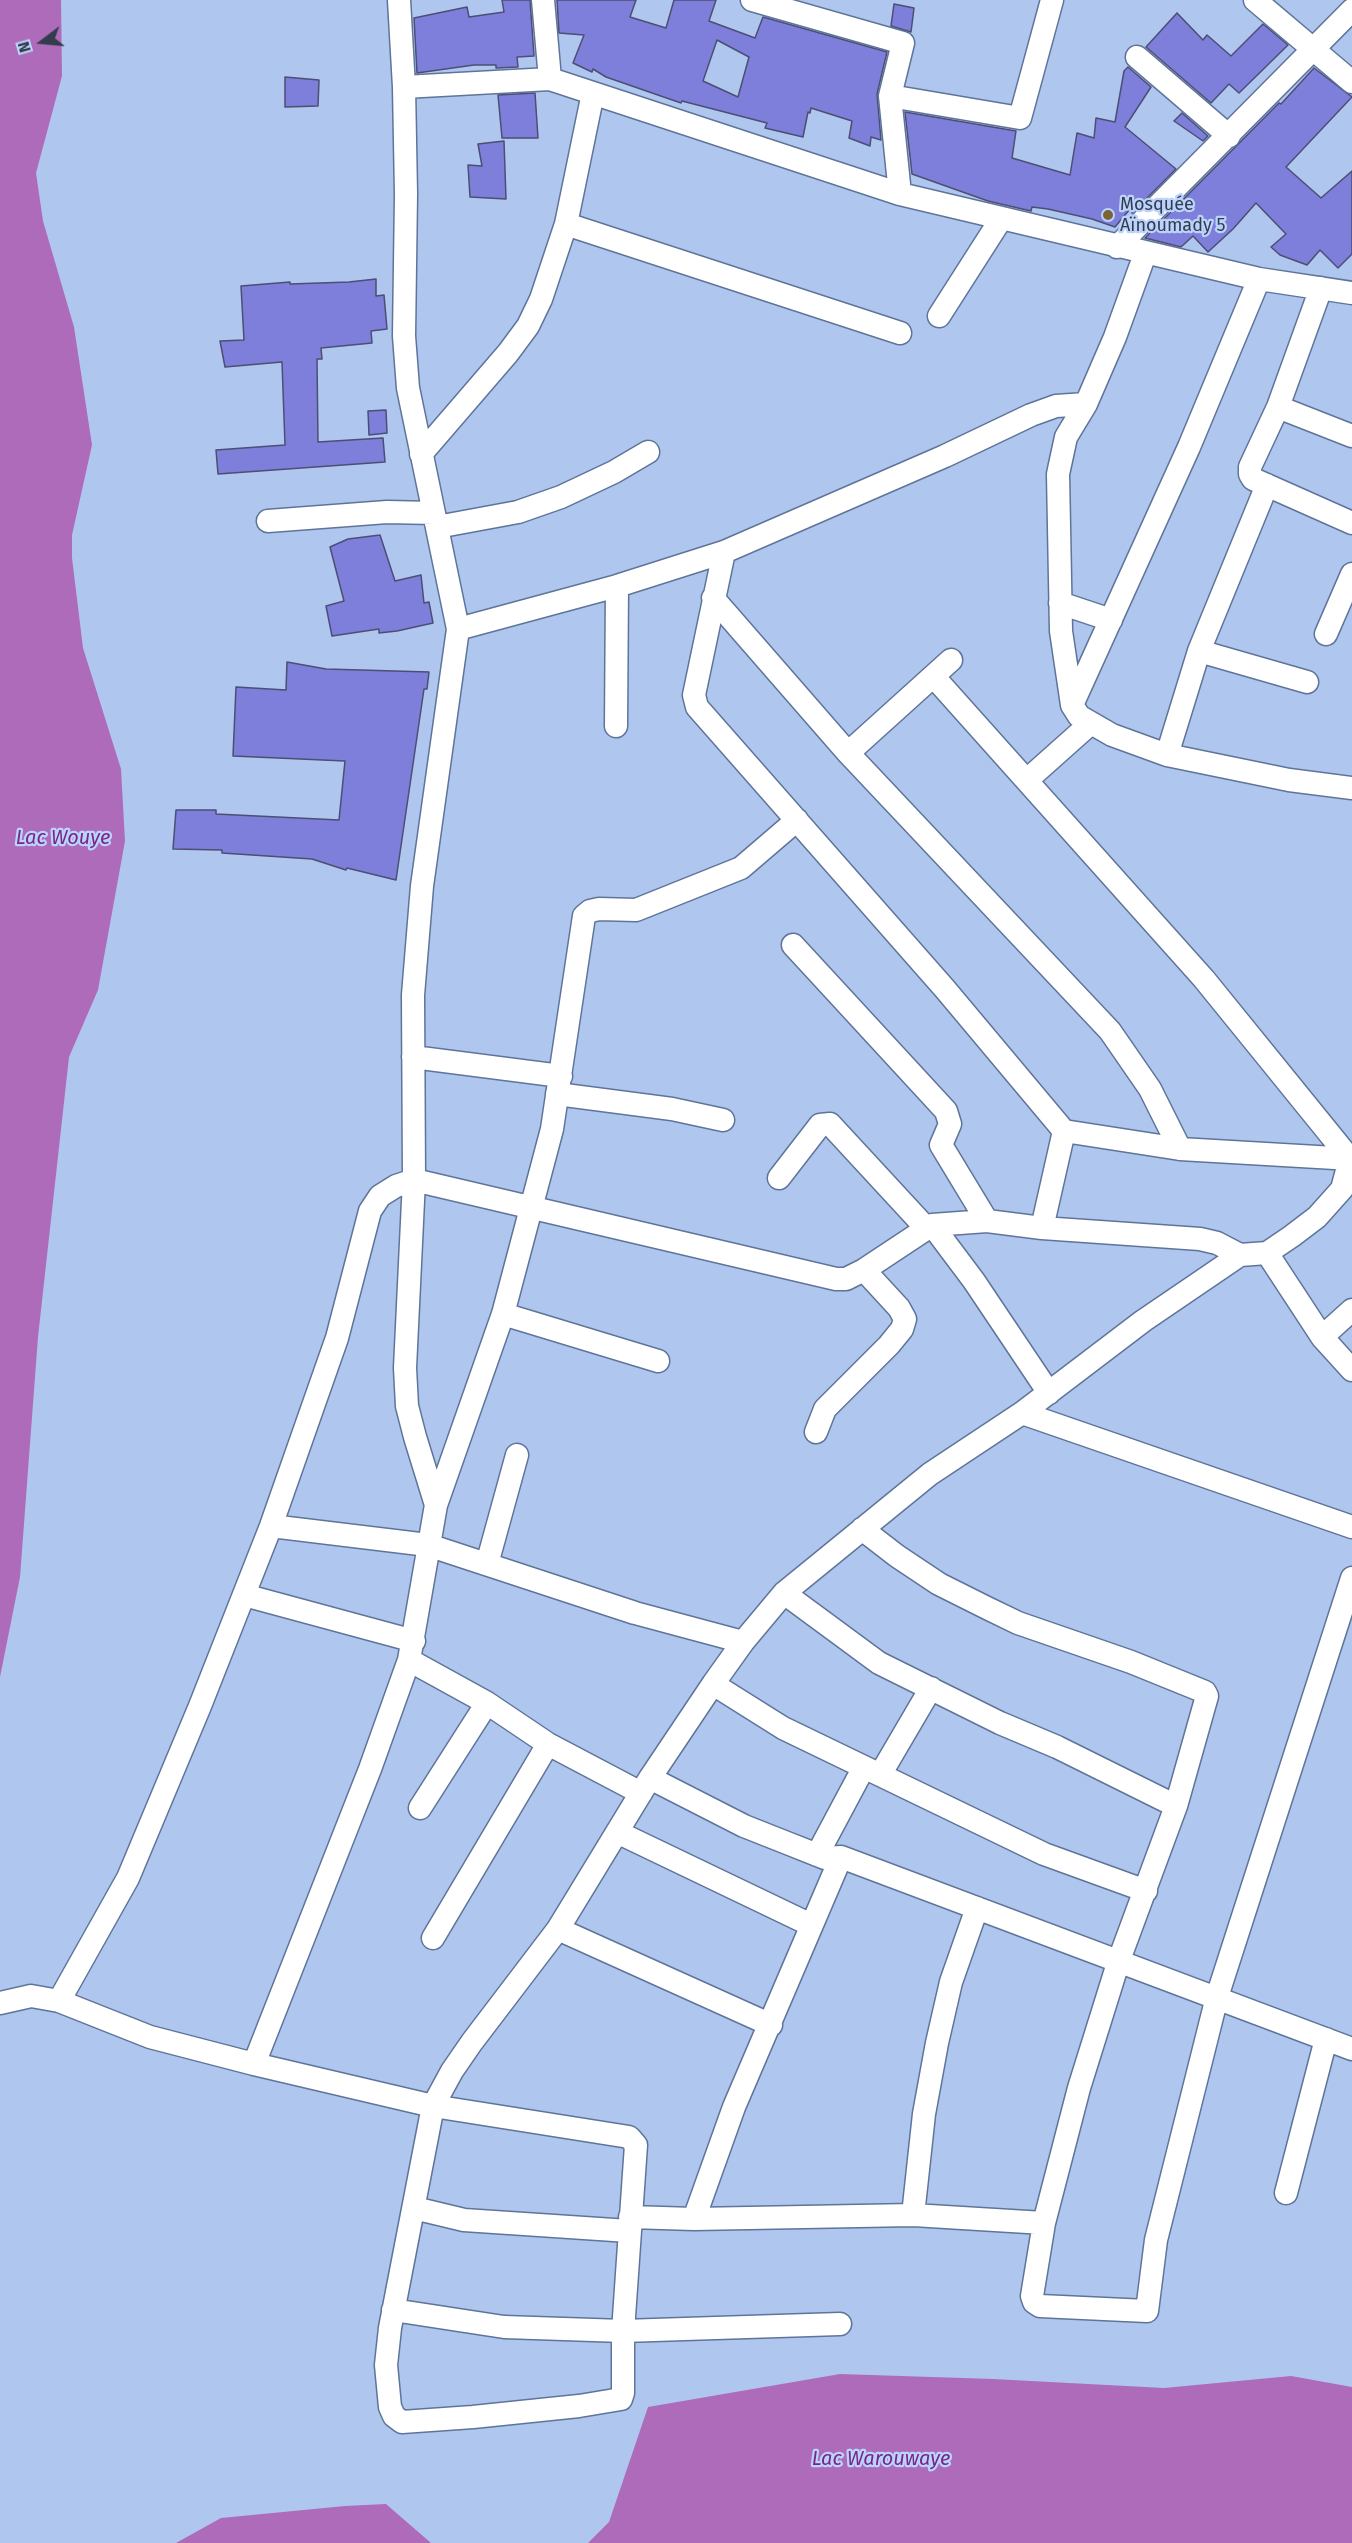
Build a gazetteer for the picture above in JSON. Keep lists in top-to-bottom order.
{
  "water": ["Lac Wouye", "Lac Warouwaye"],
  "places": ["Mosquée Aïnoumady 5"],
  "north": "left"
}
